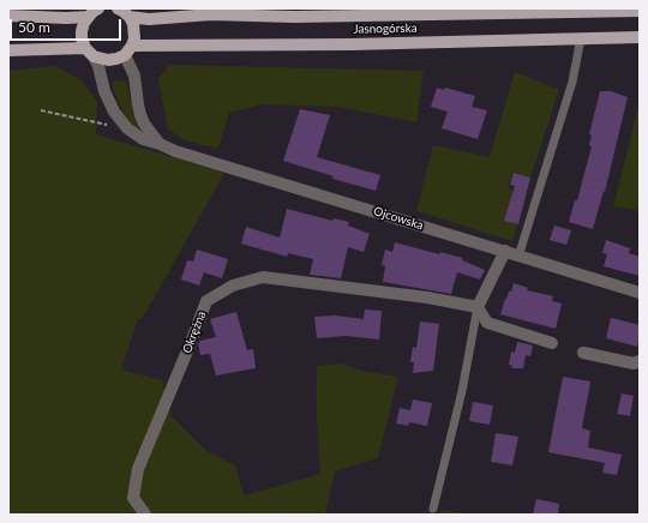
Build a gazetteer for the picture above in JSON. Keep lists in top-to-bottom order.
{
  "streets": {
    "main road": ["Jasnogórska"],
    "street": ["Ojcowska", "Okrężna"]
  },
  "crossings": [
    ["Jasnogórska", "Ojcowska"]
  ],
  "scale_bar": "50 m"
}
